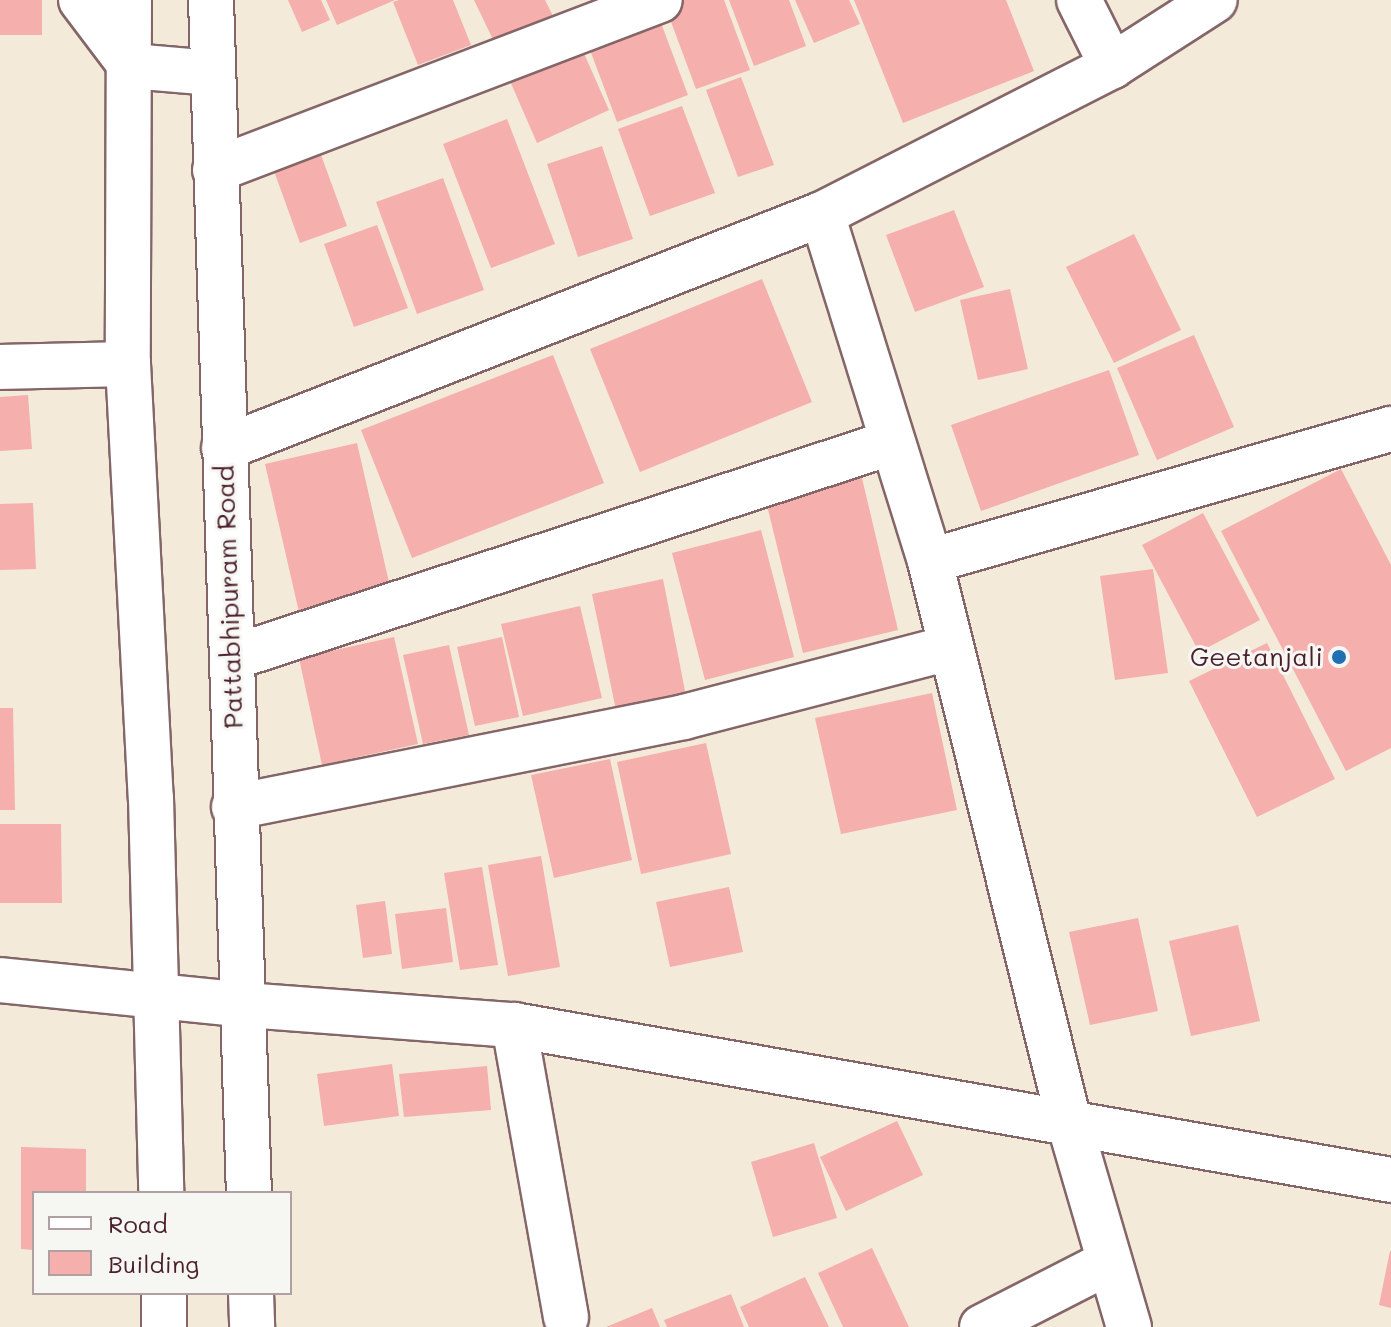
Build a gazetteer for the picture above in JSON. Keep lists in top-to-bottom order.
{
  "streets": {
    "street": ["Pattabhipuram Road"]
  },
  "places": ["Geetanjali"],
  "legend": ["Road", "Building"]
}
